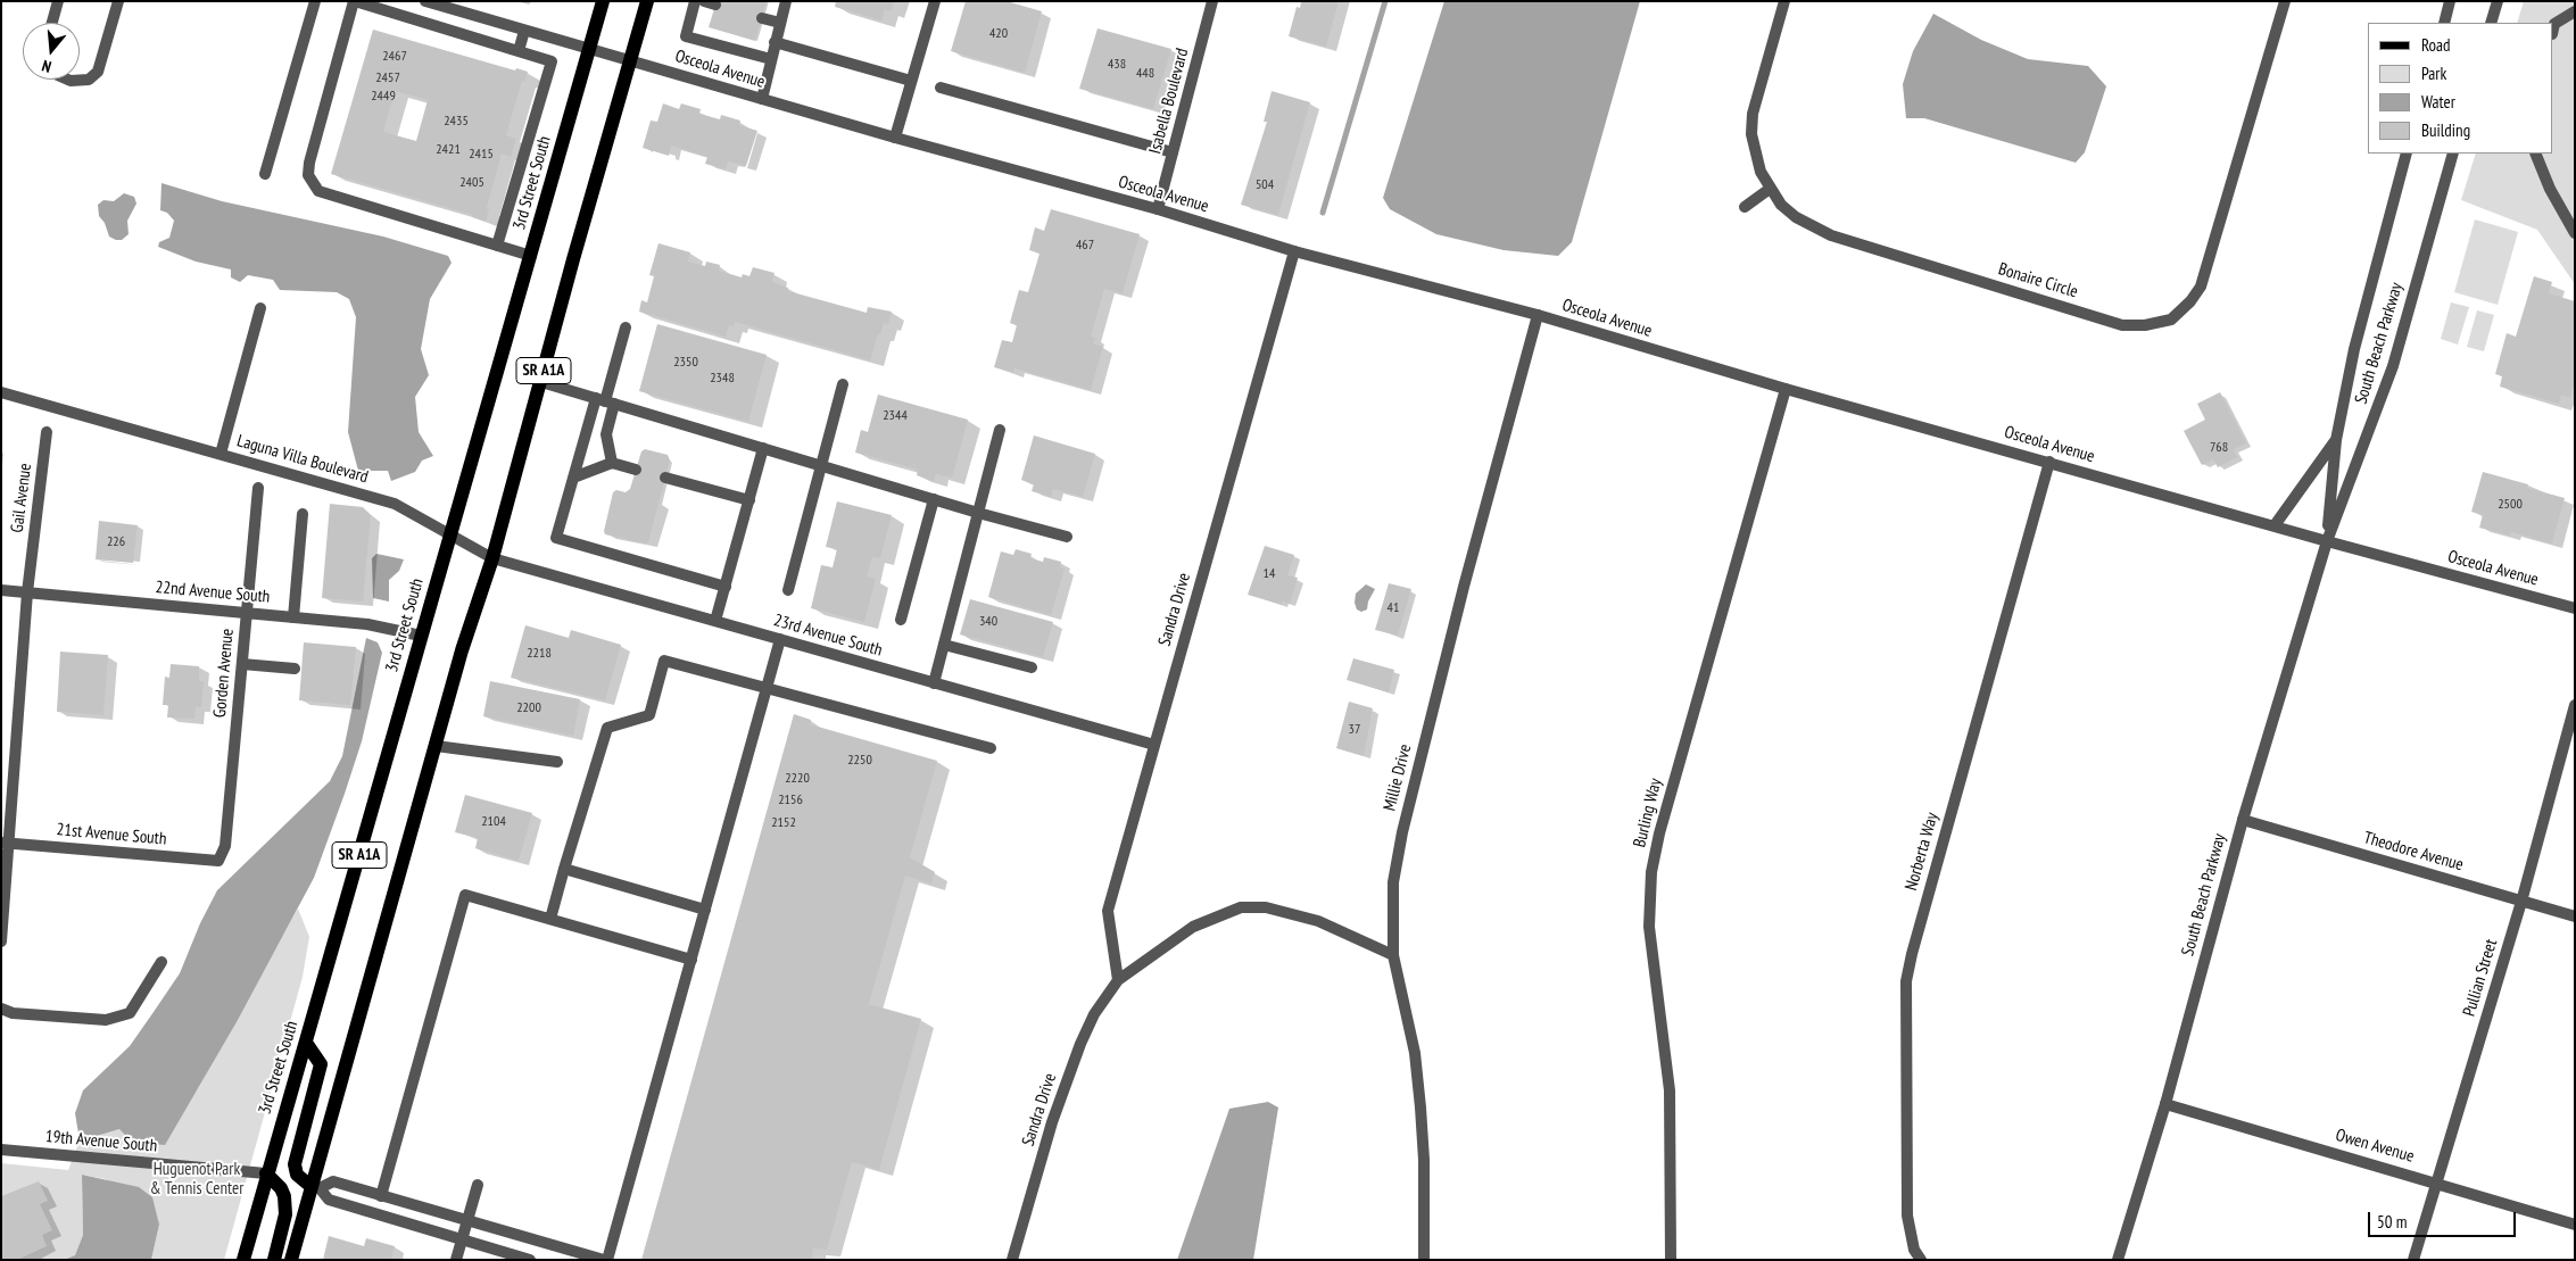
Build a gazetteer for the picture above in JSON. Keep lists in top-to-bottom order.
{
  "streets": {
    "main road": ["3rd Street South", "SR A1A"],
    "street": [
      "Osceola Avenue",
      "Isabella Boulevard",
      "Bonaire Circle",
      "South Beach Parkway",
      "Laguna Villa Boulevard",
      "Gail Avenue",
      "22nd Avenue South",
      "Sandra Drive",
      "23rd Avenue South",
      "Gorden Avenue",
      "Millie Drive",
      "Burling Way",
      "21st Avenue South",
      "Norberta Way",
      "Theodore Avenue",
      "Pullian Street",
      "19th Avenue South",
      "Owen Avenue"
    ]
  },
  "crossings": [
    ["Osceola Avenue", "Isabella Boulevard"],
    ["Osceola Avenue", "3rd Street South"],
    ["Osceola Avenue", "South Beach Parkway"],
    ["Osceola Avenue", "SR A1A"],
    ["Osceola Avenue", "Sandra Drive"],
    ["Osceola Avenue", "Millie Drive"],
    ["Osceola Avenue", "Burling Way"],
    ["Osceola Avenue", "Norberta Way"],
    ["3rd Street South", "Laguna Villa Boulevard"],
    ["3rd Street South", "22nd Avenue South"],
    ["3rd Street South", "19th Avenue South"],
    ["South Beach Parkway", "Theodore Avenue"],
    ["South Beach Parkway", "Owen Avenue"],
    ["SR A1A", "Laguna Villa Boulevard"],
    ["SR A1A", "23rd Avenue South"],
    ["Laguna Villa Boulevard", "23rd Avenue South"],
    ["Gail Avenue", "22nd Avenue South"],
    ["Gail Avenue", "21st Avenue South"],
    ["22nd Avenue South", "Gorden Avenue"],
    ["Sandra Drive", "23rd Avenue South"],
    ["Sandra Drive", "Millie Drive"],
    ["Gorden Avenue", "21st Avenue South"],
    ["Theodore Avenue", "Pullian Street"],
    ["Pullian Street", "Owen Avenue"]
  ],
  "parks": ["Huguenot Park & Tennis Center"],
  "house_numbers": [
    "420",
    "2467",
    "438",
    "448",
    "2457",
    "2449",
    "2435",
    "2421",
    "2415",
    "2405",
    "504",
    "467",
    "2350",
    "2348",
    "2344",
    "768",
    "2500",
    "226",
    "14",
    "41",
    "340",
    "2218",
    "2200",
    "37",
    "2250",
    "2220",
    "2156",
    "2104",
    "2152"
  ],
  "legend": [
    "Road",
    "Park",
    "Water",
    "Building"
  ],
  "scale_bar": "50 m",
  "north": "bottom"
}
